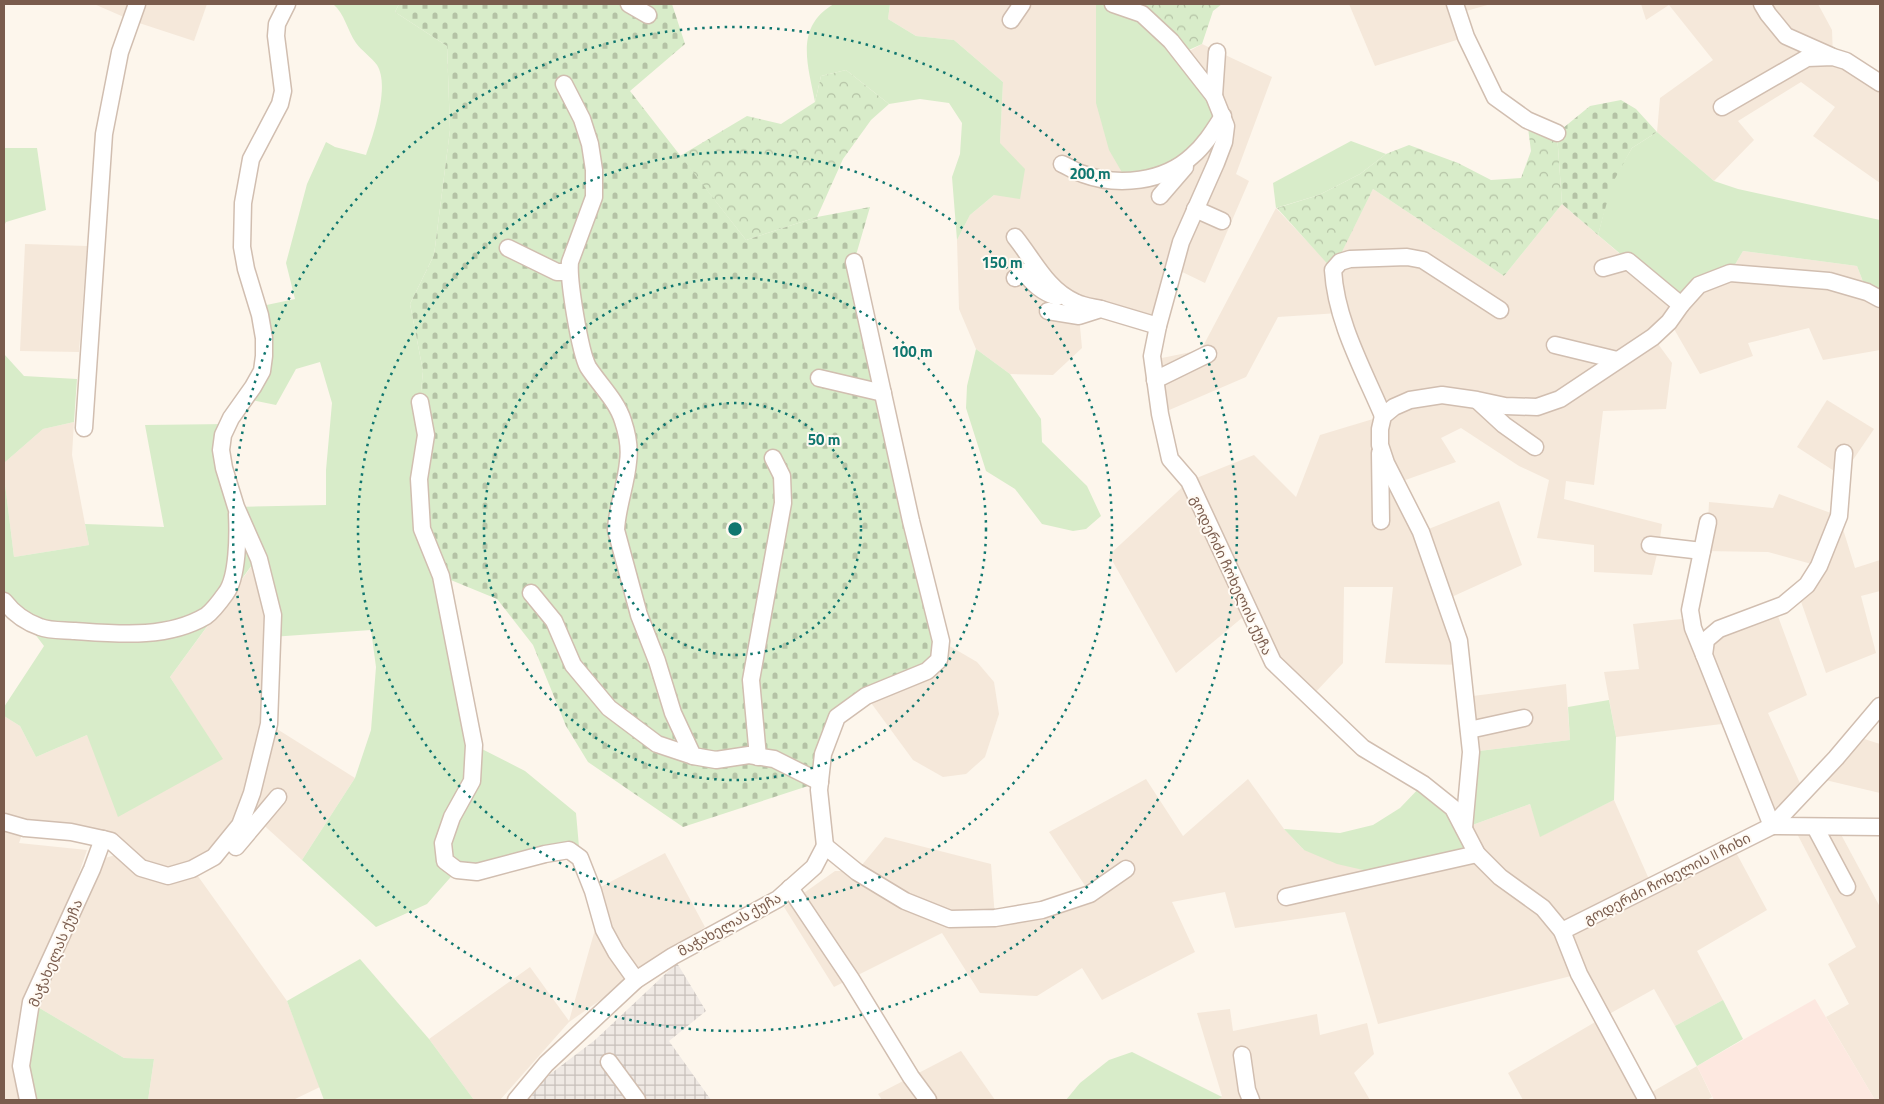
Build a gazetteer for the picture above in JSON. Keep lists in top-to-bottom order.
{
  "streets": {
    "street": ["გოდერძი ჩოხელის ქუჩა", "გოდერძი ჩოხელის II ჩიხი", "მაჭახელას ქუჩა"]
  },
  "crossings": [
    ["გოდერძი ჩოხელის ქუჩა", "გოდერძი ჩოხელის II ჩიხი"]
  ],
  "rings": [
    "200 m",
    "150 m",
    "100 m",
    "50 m"
  ]
}
